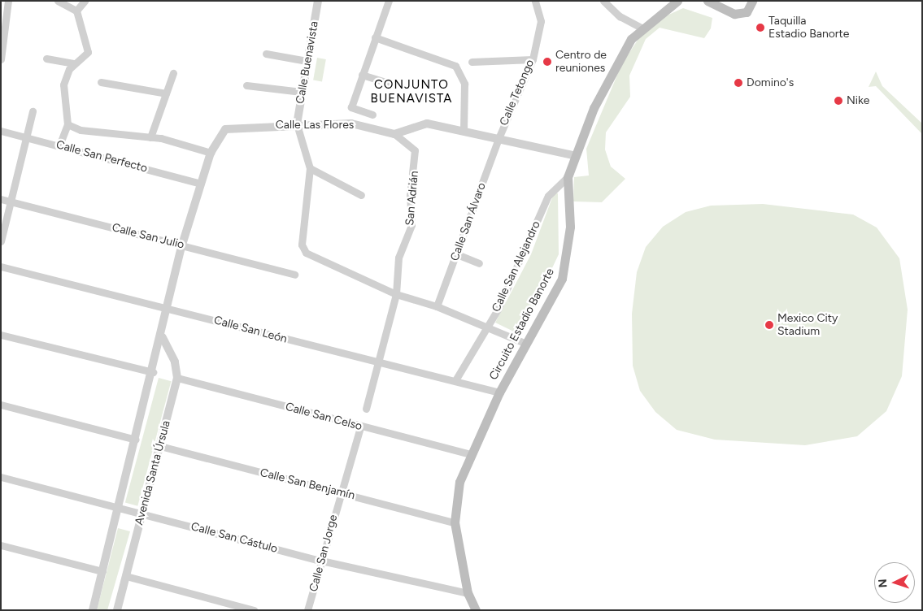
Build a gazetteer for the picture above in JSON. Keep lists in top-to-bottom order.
{
  "streets": {
    "main road": ["Circuito Estadio Banorte"],
    "street": [
      "Calle Buenavista",
      "Calle Tetongo",
      "Calle Las Flores",
      "Calle San Perfecto",
      "San Adrián",
      "Calle San Álvaro",
      "Calle San Julio",
      "Calle San Alejandro",
      "Calle San León",
      "Calle San Celso",
      "Avenida Santa Úrsula",
      "Calle San Benjamín",
      "Calle San Cástulo",
      "Calle San Jorge"
    ]
  },
  "crossings": [
    ["Calle Buenavista", "Calle Las Flores"],
    ["Calle Tetongo", "Calle San Álvaro"],
    ["Calle Las Flores", "San Adrián"],
    ["Calle San Alejandro", "Circuito Estadio Banorte"],
    ["Calle San Alejandro", "Calle San León"],
    ["Circuito Estadio Banorte", "Calle San León"],
    ["Circuito Estadio Banorte", "Calle San Celso"],
    ["Circuito Estadio Banorte", "Calle San Benjamín"],
    ["Circuito Estadio Banorte", "Calle San Cástulo"],
    ["Calle San Celso", "Avenida Santa Úrsula"],
    ["Calle San Celso", "Calle San Jorge"],
    ["Avenida Santa Úrsula", "Calle San Benjamín"],
    ["Avenida Santa Úrsula", "Calle San Cástulo"],
    ["Calle San Benjamín", "Calle San Jorge"],
    ["Calle San Cástulo", "Calle San Jorge"]
  ],
  "districts": ["CONJUNTO BUENAVISTA"],
  "places": [
    "Taquilla Estadio Banorte",
    "Centro de reuniones",
    "Domino's",
    "Nike",
    "Mexico City Stadium"
  ],
  "north": "left"
}
